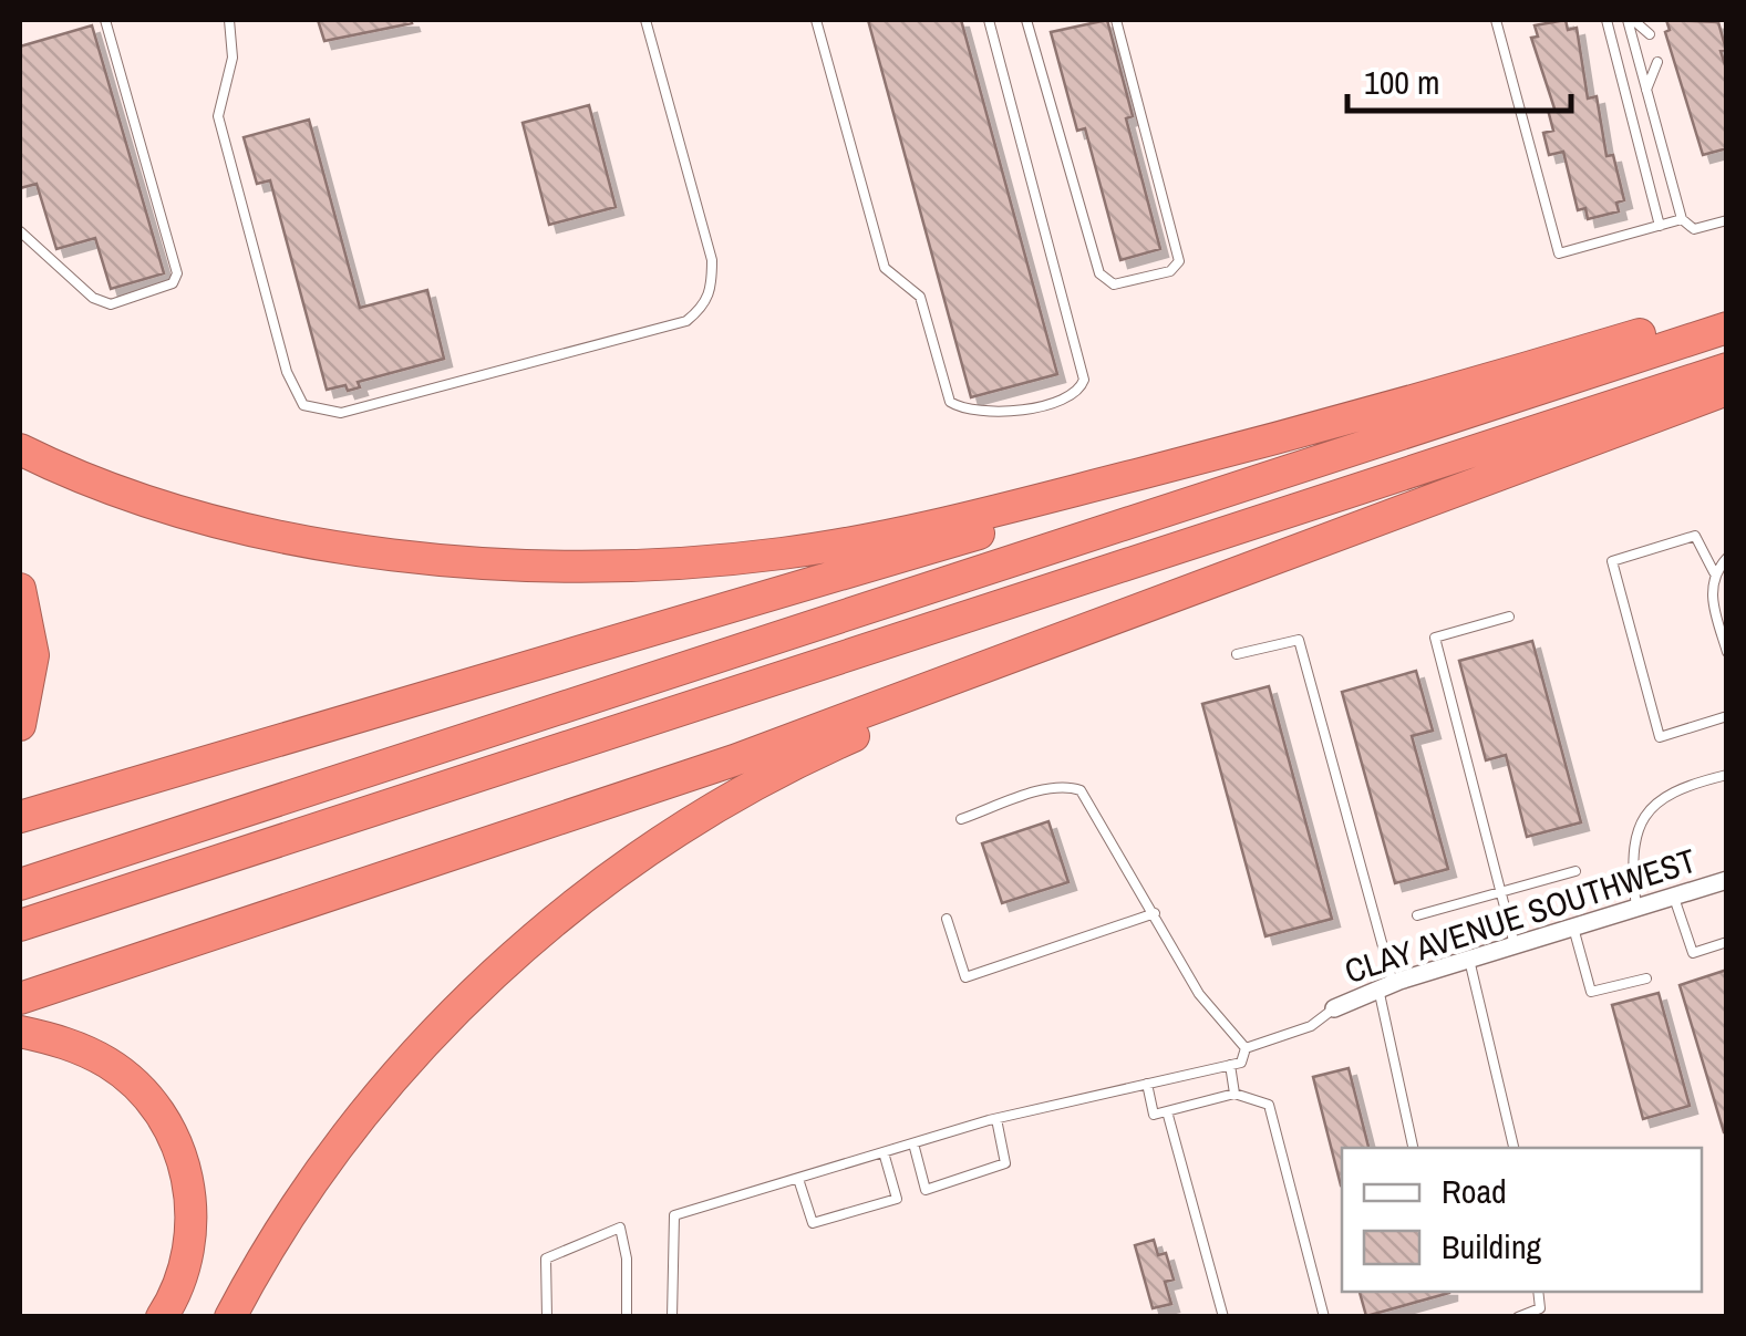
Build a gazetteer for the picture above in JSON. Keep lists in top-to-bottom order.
{
  "streets": {
    "street": ["CLAY AVENUE SOUTHWEST"]
  },
  "legend": ["Road", "Building"],
  "scale_bar": "100 m"
}
